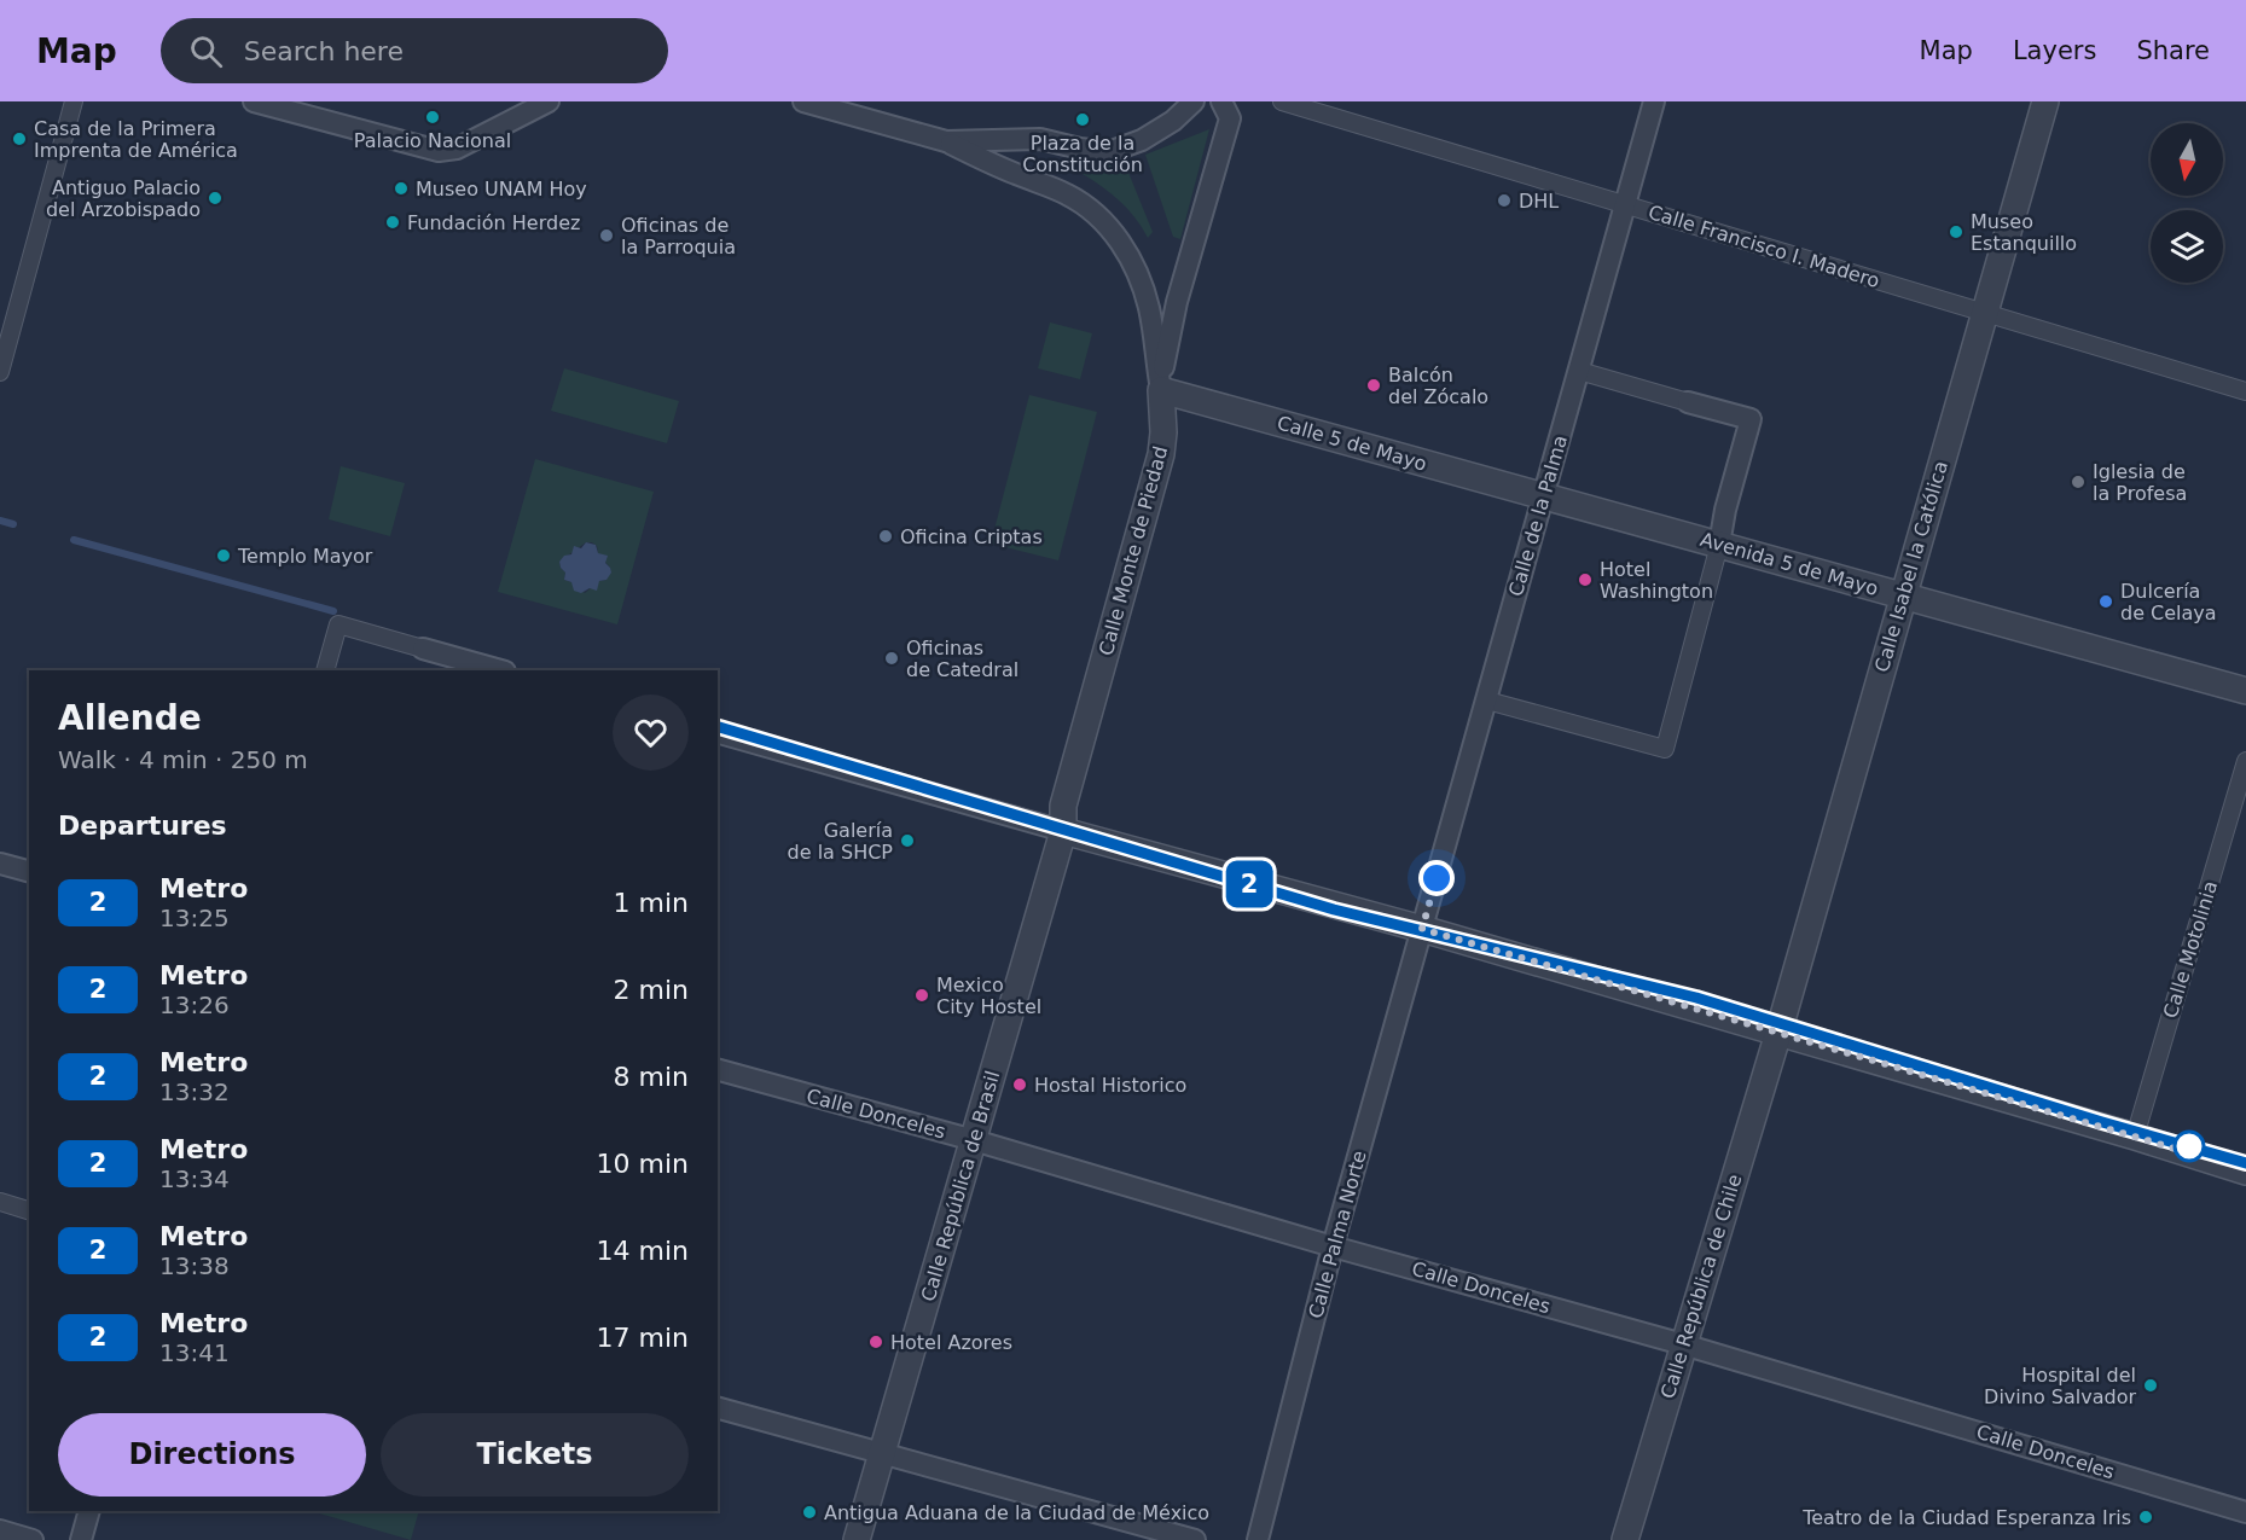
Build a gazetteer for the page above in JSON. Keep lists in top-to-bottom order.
{
  "streets": {
    "street": [
      "Calle Francisco I. Madero",
      "Calle 5 de Mayo",
      "Calle de la Palma",
      "Calle Monte de Piedad",
      "Avenida 5 de Mayo",
      "Calle Isabel la Católica",
      "Calle Motolinia",
      "Calle Donceles",
      "Calle República de Brasil",
      "Calle Palma Norte",
      "Calle República de Chile"
    ]
  },
  "crossings": [
    ["Calle Francisco I. Madero", "Calle de la Palma"],
    ["Calle Francisco I. Madero", "Calle Isabel la Católica"],
    ["Calle 5 de Mayo", "Calle de la Palma"],
    ["Calle 5 de Mayo", "Calle Monte de Piedad"],
    ["Calle 5 de Mayo", "Avenida 5 de Mayo"],
    ["Calle de la Palma", "Avenida 5 de Mayo"],
    ["Calle de la Palma", "Calle Palma Norte"],
    ["Calle Monte de Piedad", "Calle República de Brasil"],
    ["Avenida 5 de Mayo", "Calle Isabel la Católica"],
    ["Calle Isabel la Católica", "Calle República de Chile"],
    ["Calle Donceles", "Calle República de Brasil"],
    ["Calle Donceles", "Calle Palma Norte"],
    ["Calle Donceles", "Calle República de Chile"]
  ],
  "places": [
    "Palacio Nacional",
    "Plaza de la Constitución",
    "Casa de la Primera Imprenta de América",
    "Museo UNAM Hoy",
    "Antiguo Palacio del Arzobispado",
    "DHL",
    "Fundación Herdez",
    "Museo Estanquillo",
    "Oficinas de la Parroquia",
    "Balcón del Zócalo",
    "Iglesia de la Profesa",
    "Oficina Criptas",
    "Templo Mayor",
    "Hotel Washington",
    "Dulcería de Celaya",
    "Oficinas de Catedral",
    "Galería de la SHCP",
    "Mexico City Hostel",
    "Hostal Historico",
    "Hotel Azores",
    "Hospital del Divino Salvador",
    "Antigua Aduana de la Ciudad de México",
    "Teatro de la Ciudad Esperanza Iris"
  ],
  "lines": ["metro line 2"],
  "north": "bottom",
  "page": {
    "header": "Map",
    "search": "Search here",
    "nav": ["Map", "Layers", "Share"],
    "on_map": "2",
    "heading": [
      ["Allende", "Walk · 4 min · 250 m"],
      "Departures"
    ],
    "list": [
      {
        "mark": "2",
        "name": "Metro",
        "note": "13:25",
        "value": "1 min"
      },
      {
        "mark": "2",
        "name": "Metro",
        "note": "13:26",
        "value": "2 min"
      },
      {
        "mark": "2",
        "name": "Metro",
        "note": "13:32",
        "value": "8 min"
      },
      {
        "mark": "2",
        "name": "Metro",
        "note": "13:34",
        "value": "10 min"
      },
      {
        "mark": "2",
        "name": "Metro",
        "note": "13:38",
        "value": "14 min"
      },
      {
        "mark": "2",
        "name": "Metro",
        "note": "13:41",
        "value": "17 min"
      }
    ],
    "buttons": ["Directions", "Tickets"]
  }
}
